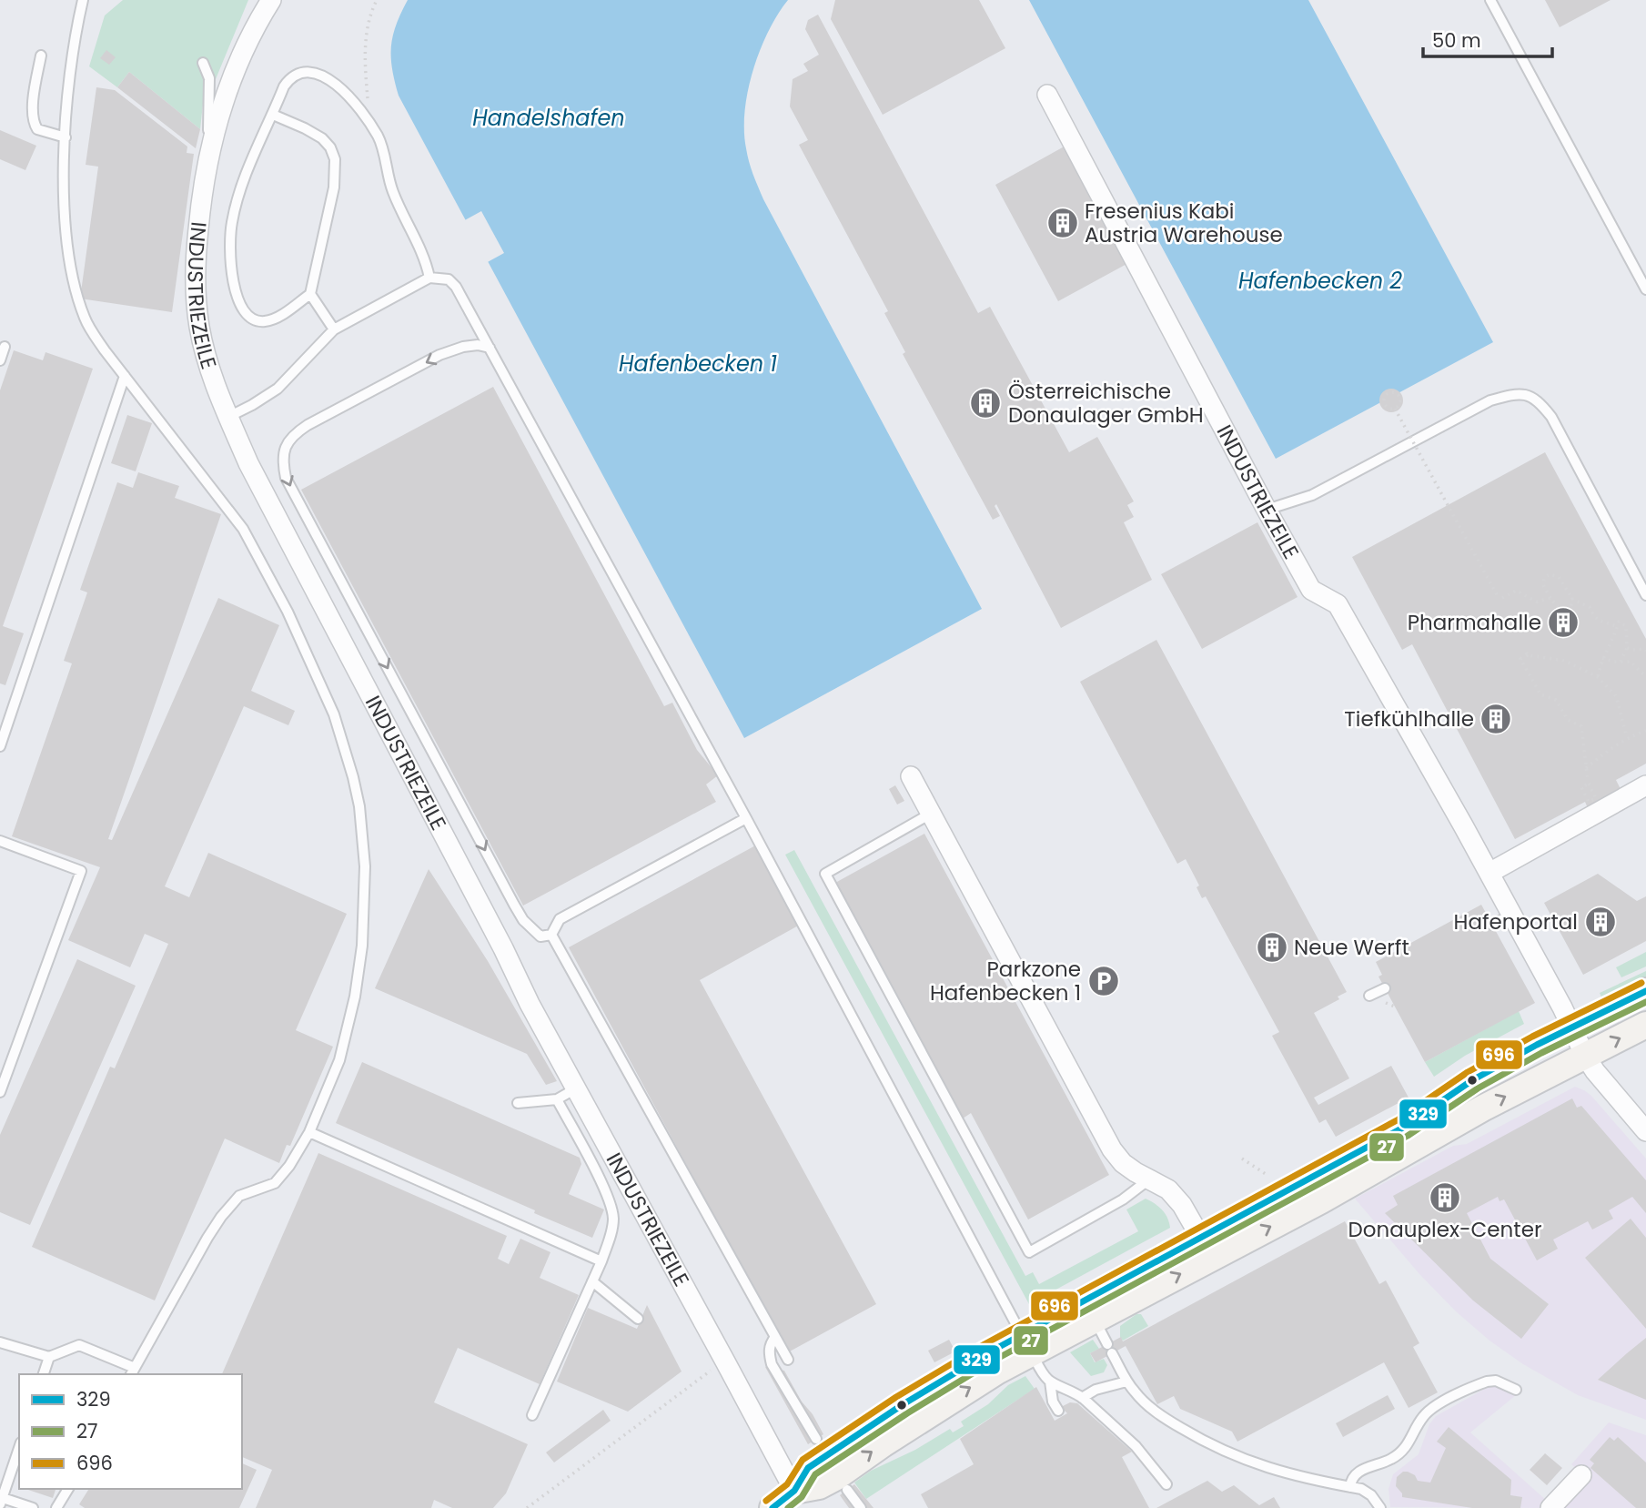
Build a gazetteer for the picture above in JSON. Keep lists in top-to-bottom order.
{
  "streets": {
    "street": ["INDUSTRIEZEILE"]
  },
  "water": ["Handelshafen", "Hafenbecken 2", "Hafenbecken 1"],
  "places": {
    "building": [
      "Fresenius Kabi Austria Warehouse",
      "Österreichische Donaulager GmbH",
      "Pharmahalle",
      "Tiefkühlhalle",
      "Hafenportal",
      "Neue Werft",
      "Donauplex-Center"
    ],
    "parking": ["Parkzone Hafenbecken 1"]
  },
  "lines": ["transit line 696", "transit line 329", "transit line 27"],
  "legend": ["329", "27", "696"],
  "scale_bar": "50 m"
}
